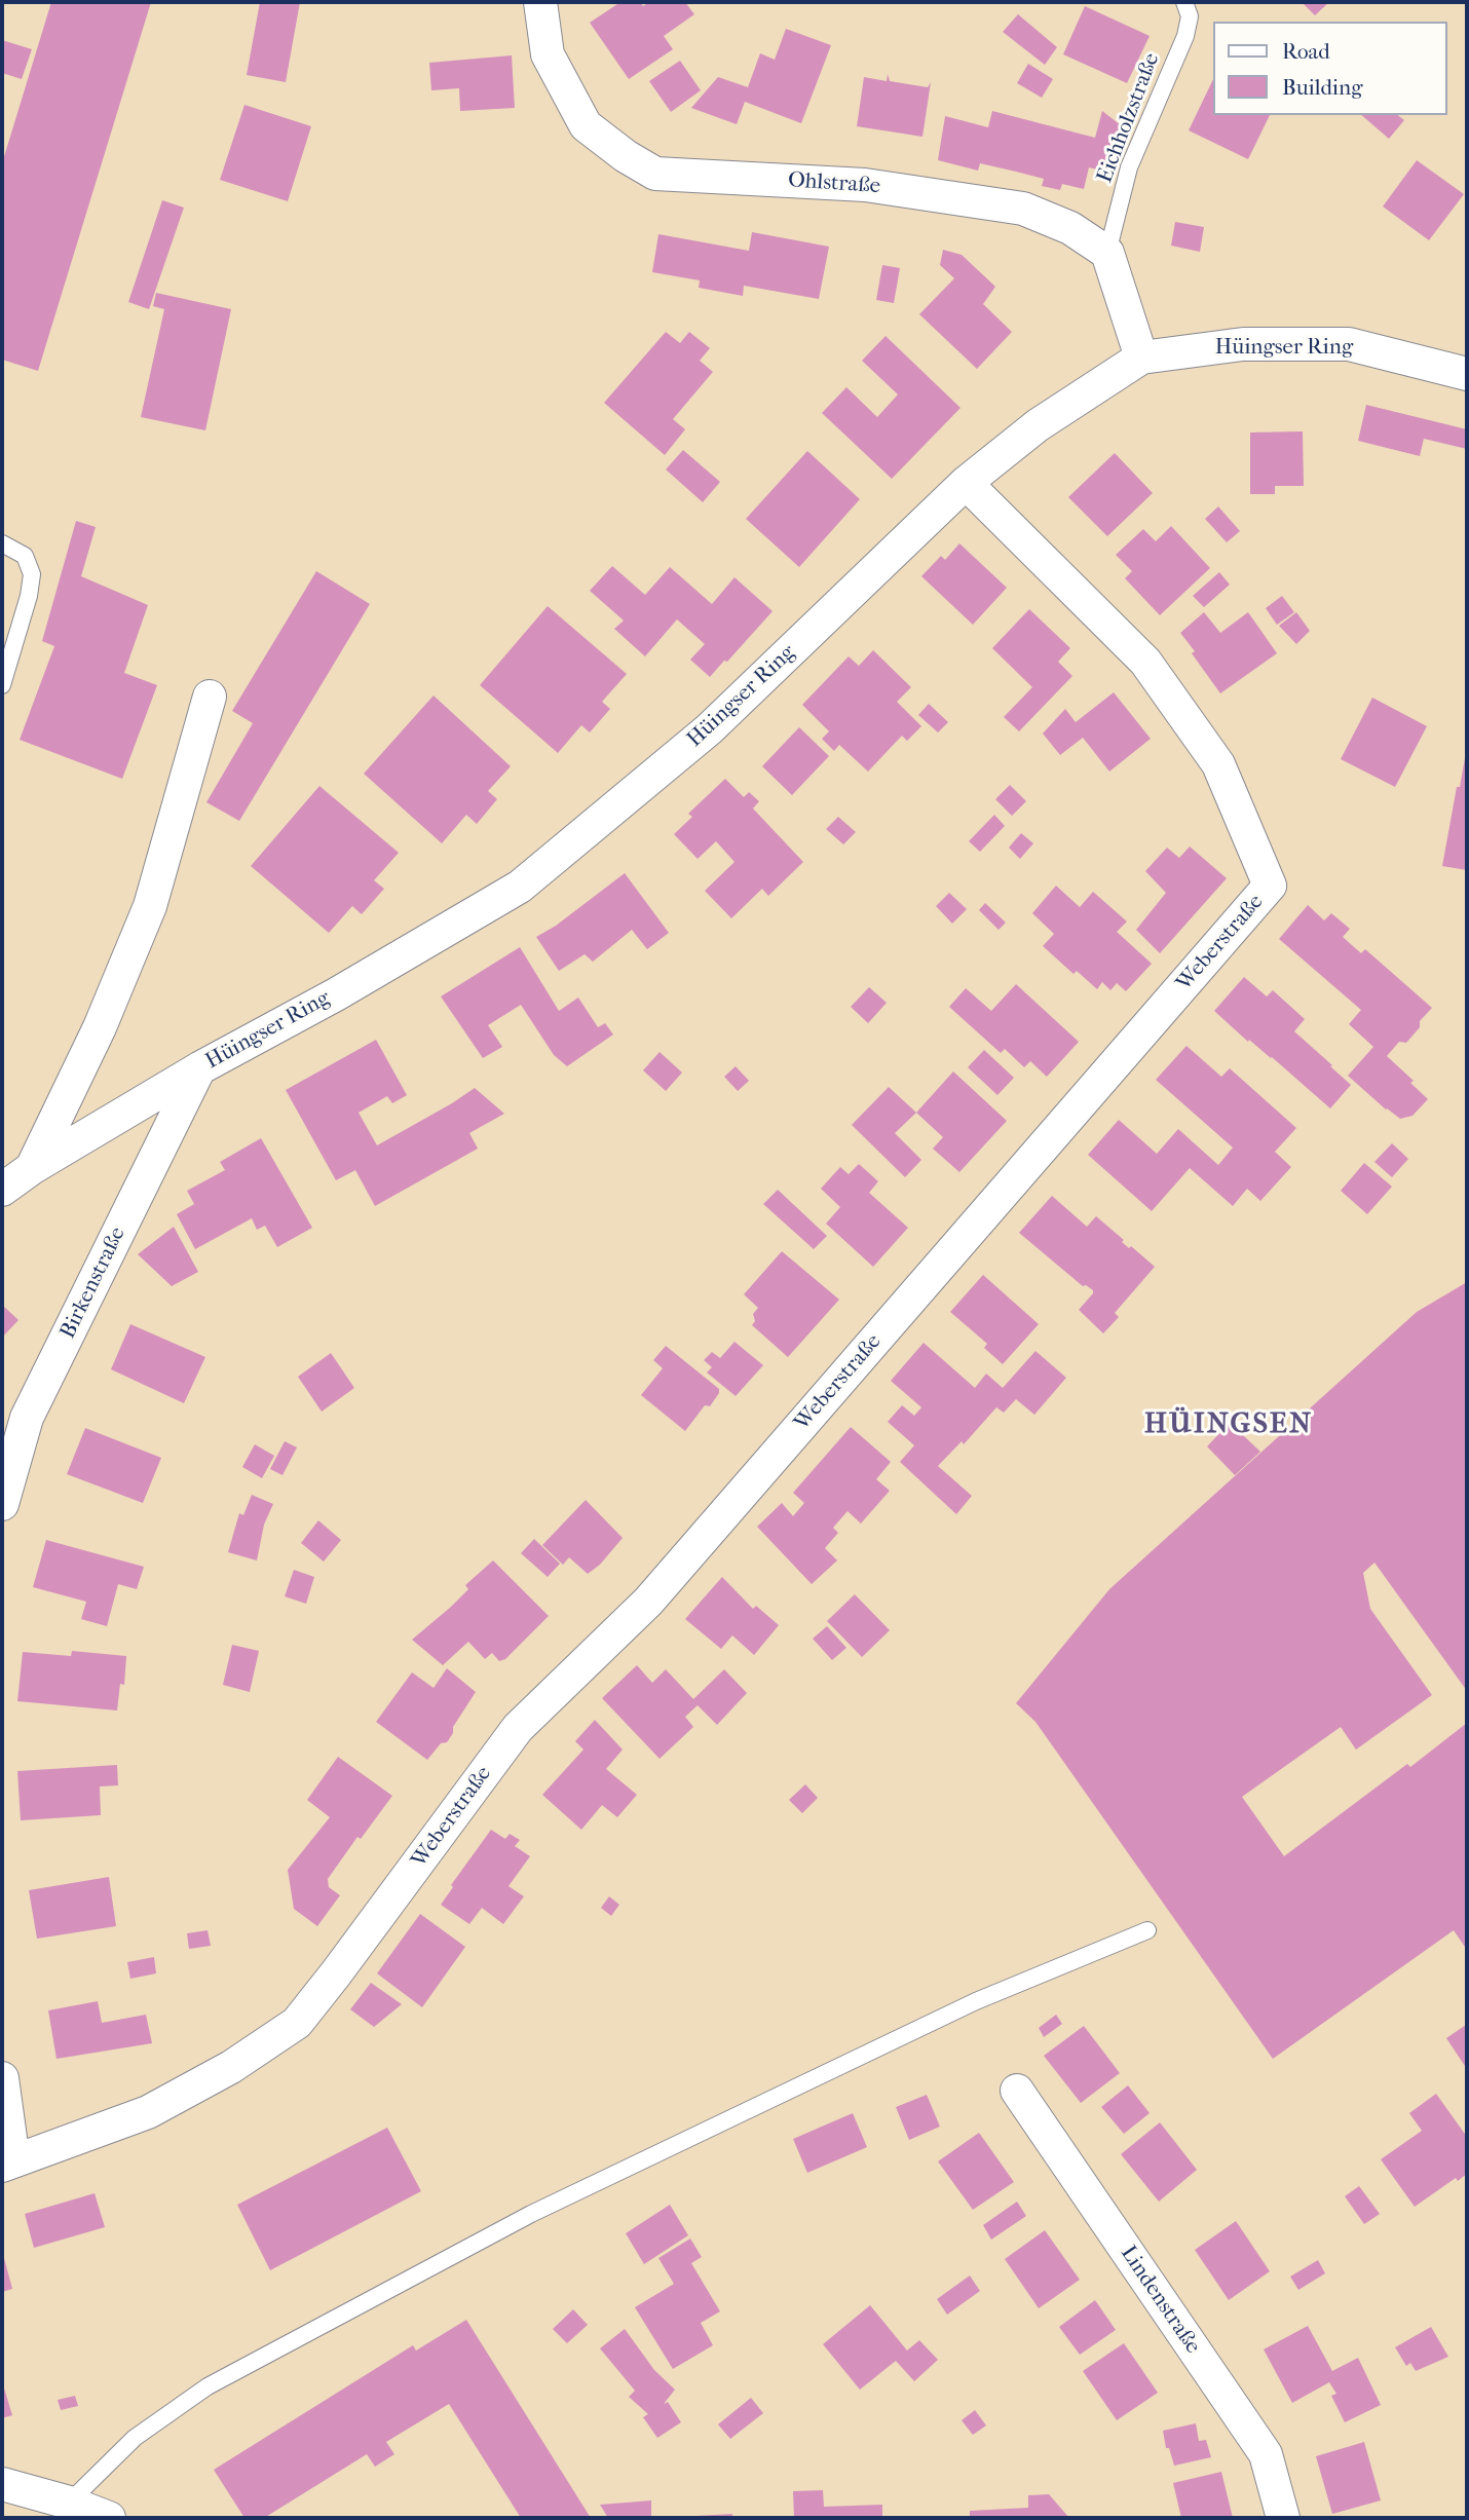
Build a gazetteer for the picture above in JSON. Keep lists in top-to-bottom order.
{
  "streets": {
    "street": [
      "Ohlstraße",
      "Hüingser Ring",
      "Weberstraße",
      "Birkenstraße",
      "Lindenstraße"
    ],
    "lane": ["Eichholzstraße"]
  },
  "crossings": [
    ["Eichholzstraße", "Ohlstraße"],
    ["Hüingser Ring", "Weberstraße"],
    ["Hüingser Ring", "Birkenstraße"]
  ],
  "districts": ["HÜINGSEN"],
  "legend": ["Road", "Building"]
}
